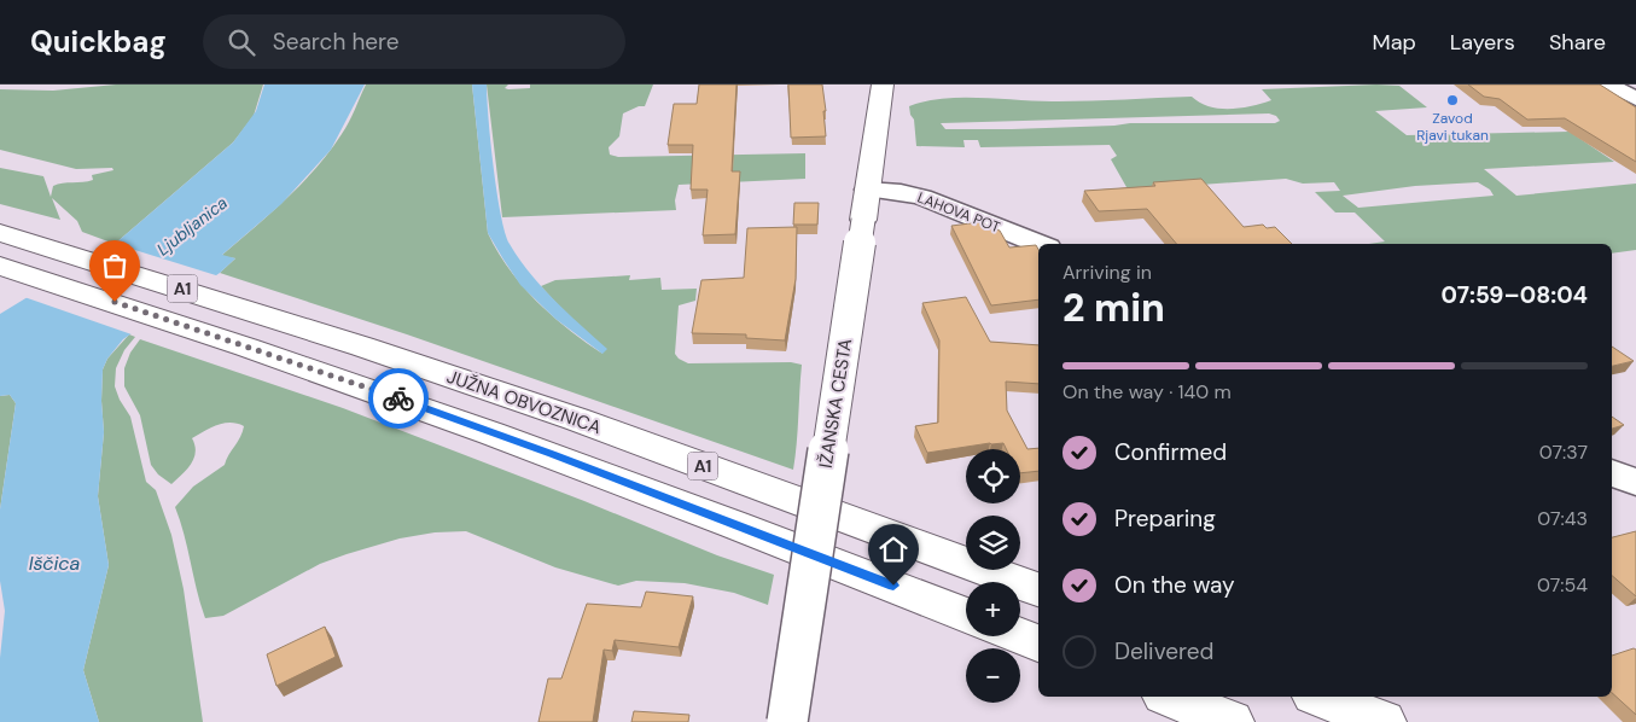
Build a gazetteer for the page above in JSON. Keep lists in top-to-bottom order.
{
  "streets": {
    "main road": ["A1", "JUŽNA OBVOZNICA", "IŽANSKA CESTA"],
    "street": ["LAHOVA POT"]
  },
  "crossings": [
    ["LAHOVA POT", "IŽANSKA CESTA"]
  ],
  "water": ["Ljubljanica", "Iščica"],
  "places": ["Zavod Rjavi tukan"],
  "page": {
    "header": "Quickbag",
    "search": "Search here",
    "nav": ["Map", "Layers", "Share"],
    "heading": ["2 min", "Arriving in", "07:59–08:04"],
    "bar": "On the way · 140 m",
    "list": [
      ["Confirmed", "07:37"],
      ["Preparing", "07:43"],
      ["On the way", "07:54"],
      "Delivered"
    ],
    "map_buttons": ["+", "−"]
  }
}
